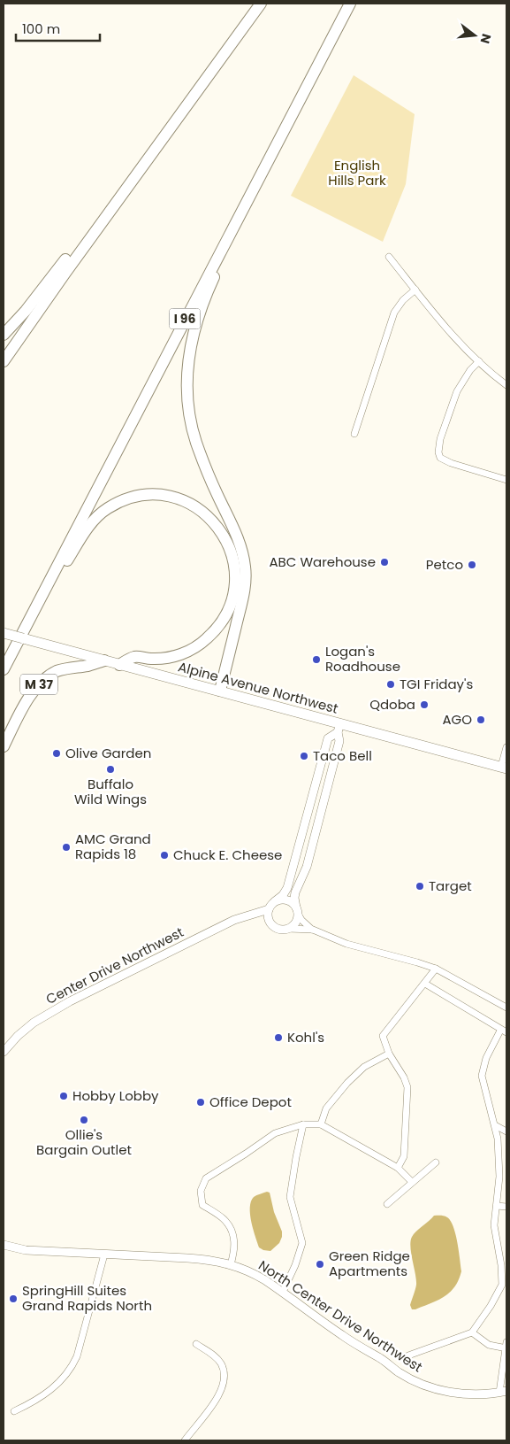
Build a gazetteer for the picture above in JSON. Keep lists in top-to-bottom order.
{
  "streets": {
    "highway": ["I 96", "M 37", "Alpine Avenue Northwest"],
    "street": ["Center Drive Northwest", "North Center Drive Northwest"]
  },
  "crossings": [
    ["M 37", "Alpine Avenue Northwest"]
  ],
  "parks": ["English Hills Park"],
  "places": [
    "ABC Warehouse",
    "Petco",
    "Logan's Roadhouse",
    "TGI Friday's",
    "Qdoba",
    "AGO",
    "Olive Garden",
    "Taco Bell",
    "Buffalo Wild Wings",
    "AMC Grand Rapids 18",
    "Chuck E. Cheese",
    "Target",
    "Kohl's",
    "Hobby Lobby",
    "Office Depot",
    "Ollie's Bargain Outlet",
    "Green Ridge Apartments",
    "SpringHill Suites Grand Rapids North"
  ],
  "scale_bar": "100 m",
  "north": "right"
}
